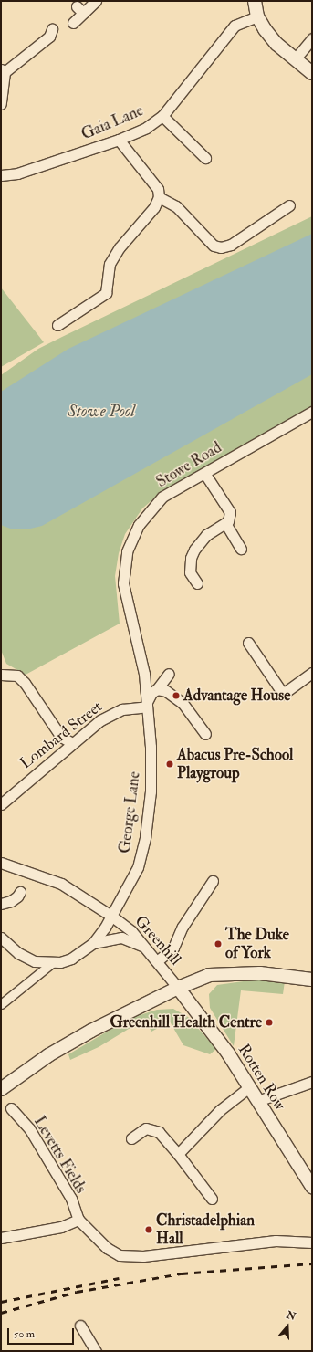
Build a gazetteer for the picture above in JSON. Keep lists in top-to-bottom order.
{
  "streets": {
    "street": [
      "Gaia Lane",
      "Stowe Road",
      "Lombard Street",
      "George Lane",
      "Greenhill",
      "Rotten Row",
      "Levetts Fields"
    ]
  },
  "crossings": [
    ["Stowe Road", "Lombard Street"],
    ["Stowe Road", "George Lane"],
    ["Lombard Street", "George Lane"],
    ["George Lane", "Greenhill"],
    ["Greenhill", "Rotten Row"]
  ],
  "water": ["Stowe Pool"],
  "places": [
    "Advantage House",
    "Abacus Pre-School Playgroup",
    "The Duke of York",
    "Greenhill Health Centre",
    "Christadelphian Hall"
  ],
  "scale_bar": "50 m",
  "north": "top"
}
